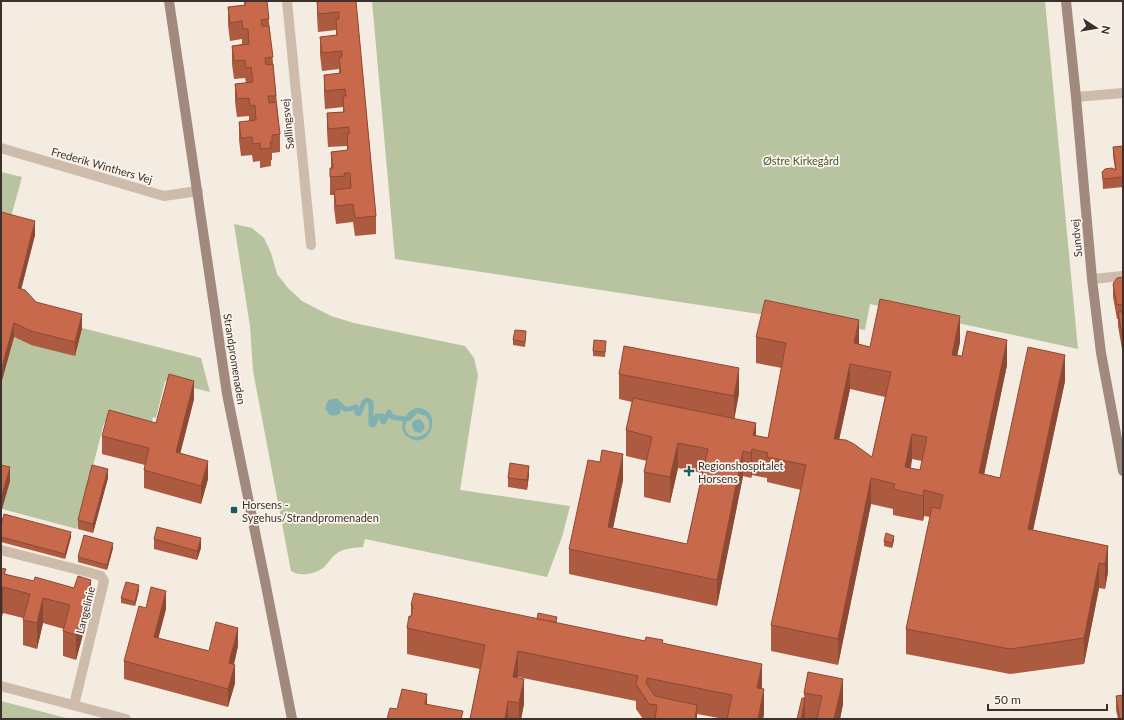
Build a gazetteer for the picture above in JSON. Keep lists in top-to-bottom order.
{
  "streets": {
    "street": [
      "Søllingsvej",
      "Frederik Winthers Vej",
      "Sundvej",
      "Strandpromenaden",
      "Langelinie"
    ]
  },
  "crossings": [
    ["Frederik Winthers Vej", "Strandpromenaden"]
  ],
  "parks": ["Østre Kirkegård"],
  "places": {
    "health": ["Regionshospitalet Horsens"],
    "transit": ["Horsens - Sygehus/Strandpromenaden"]
  },
  "scale_bar": "50 m",
  "north": "right"
}
